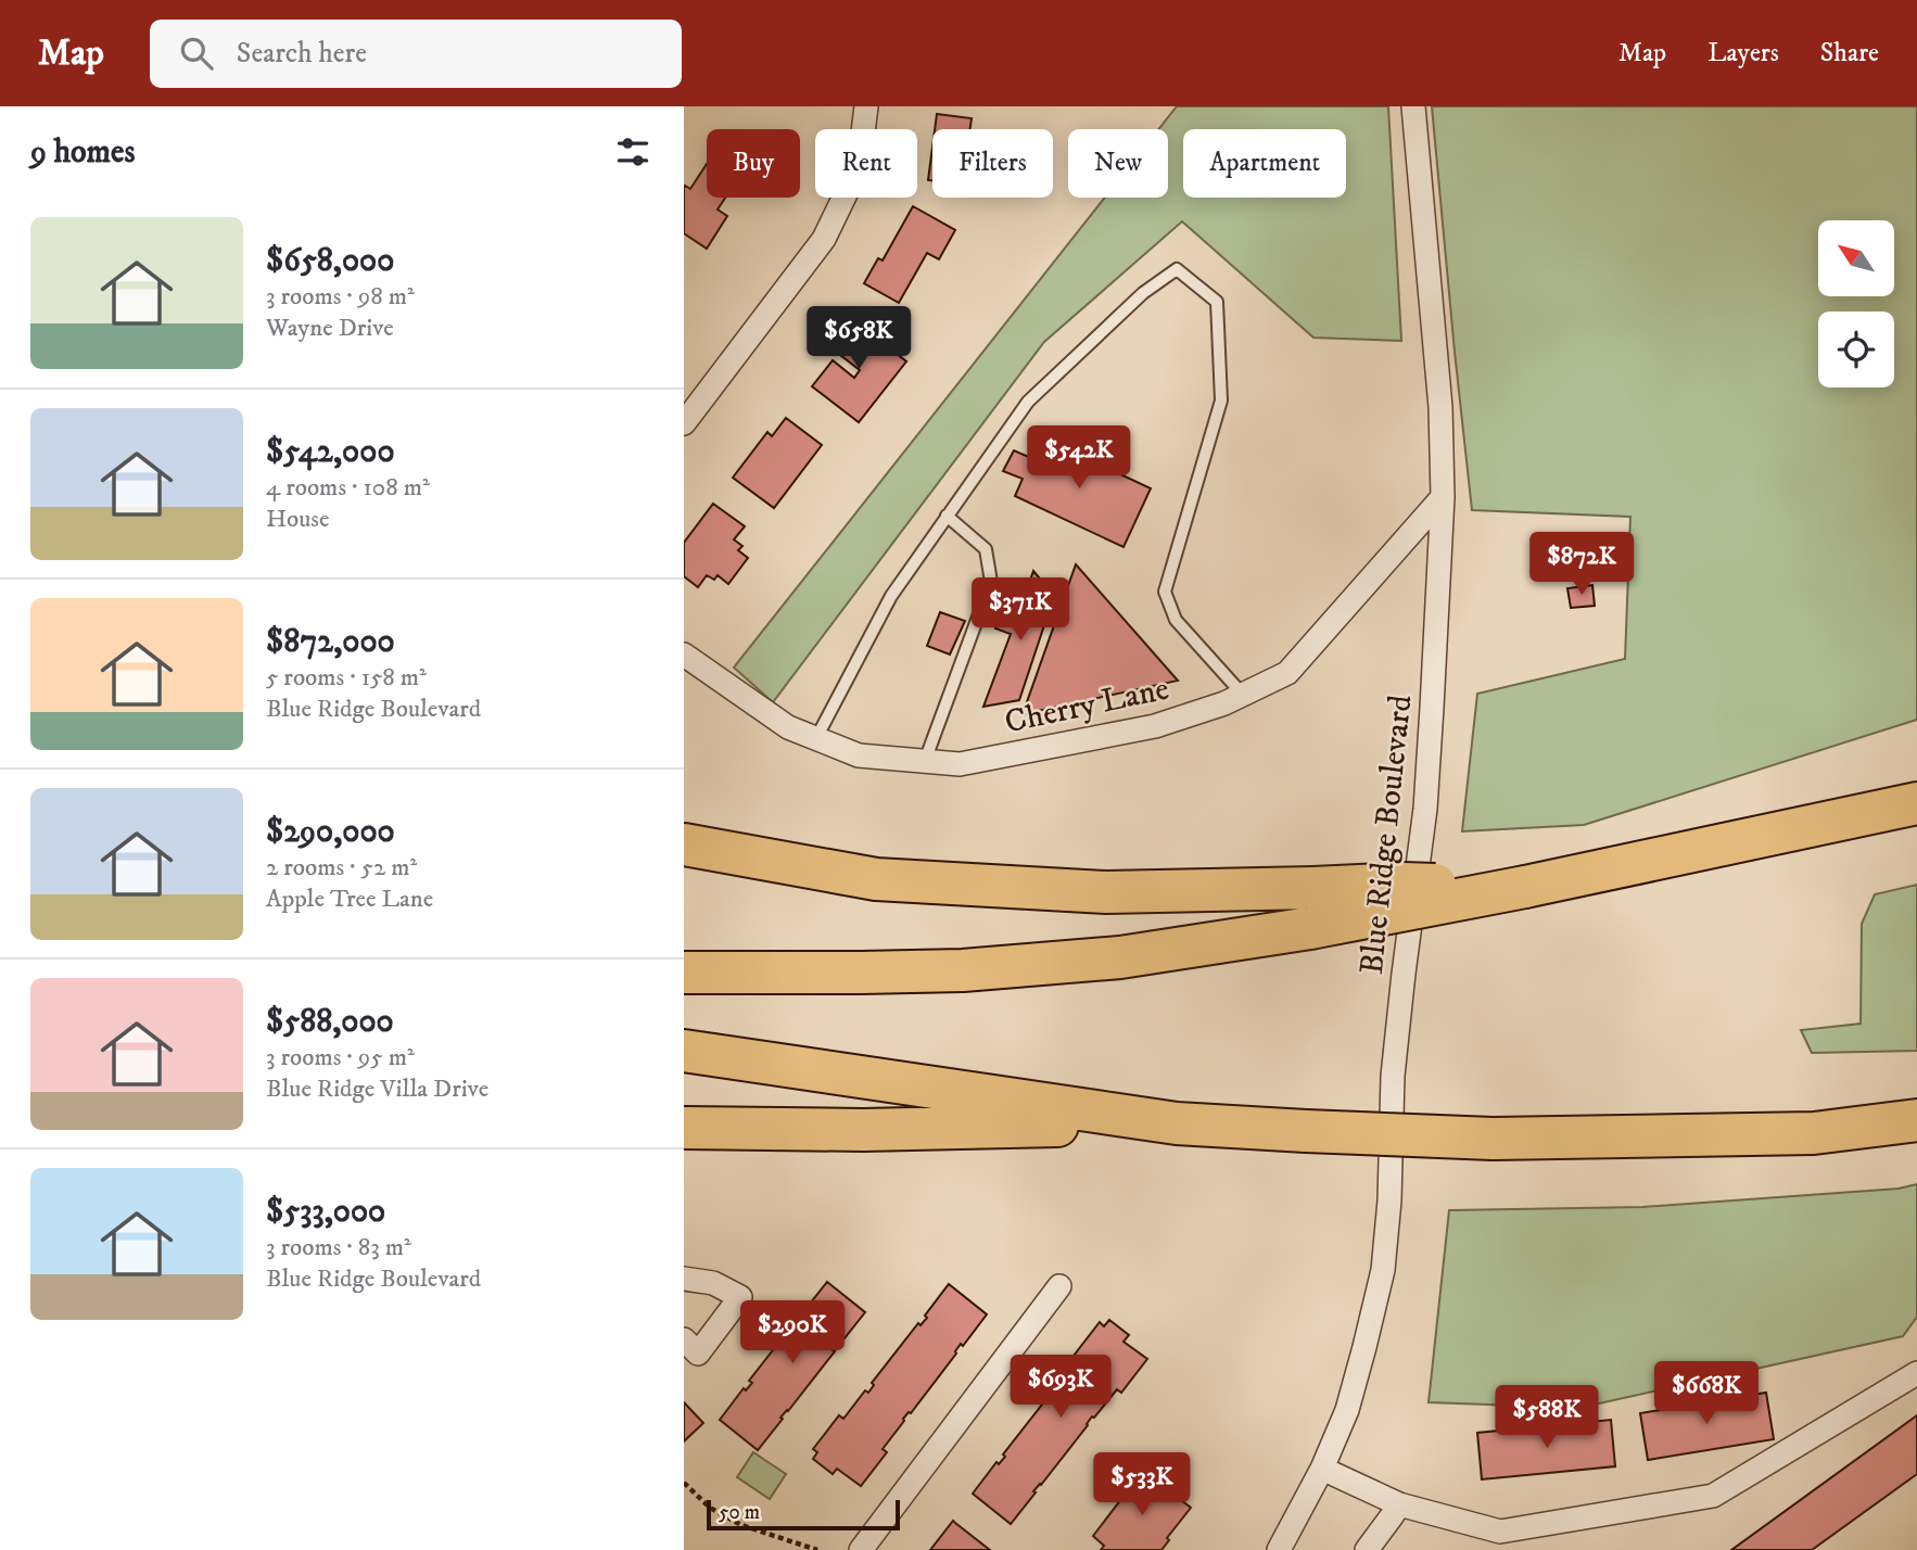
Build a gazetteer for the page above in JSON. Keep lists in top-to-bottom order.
{
  "streets": {
    "street": ["Cherry Lane", "Blue Ridge Boulevard"]
  },
  "crossings": [
    ["Cherry Lane", "Blue Ridge Boulevard"]
  ],
  "scale_bar": "50 m",
  "north": "top left",
  "page": {
    "header": "Map",
    "search": "Search here",
    "nav": ["Map", "Layers", "Share"],
    "heading": "9 homes",
    "chip": [
      "Buy",
      "Rent",
      "Filters",
      "New",
      "Apartment"
    ],
    "list": [
      {
        "name": "$658,000",
        "note": "3 rooms · 98 m² · Wayne Drive"
      },
      {
        "name": "$542,000",
        "note": "4 rooms · 108 m² · House"
      },
      {
        "name": "$872,000",
        "note": "5 rooms · 158 m² · Blue Ridge Boulevard"
      },
      {
        "name": "$290,000",
        "note": "2 rooms · 52 m² · Apple Tree Lane"
      },
      {
        "name": "$588,000",
        "note": "3 rooms · 95 m² · Blue Ridge Villa Drive"
      },
      {
        "name": "$533,000",
        "note": "3 rooms · 83 m² · Blue Ridge Boulevard"
      }
    ],
    "price": [
      "$658K",
      "$542K",
      "$872K",
      "$371K",
      "$290K",
      "$693K",
      "$668K",
      "$588K",
      "$533K"
    ],
    "scale": "50 m"
  }
}
